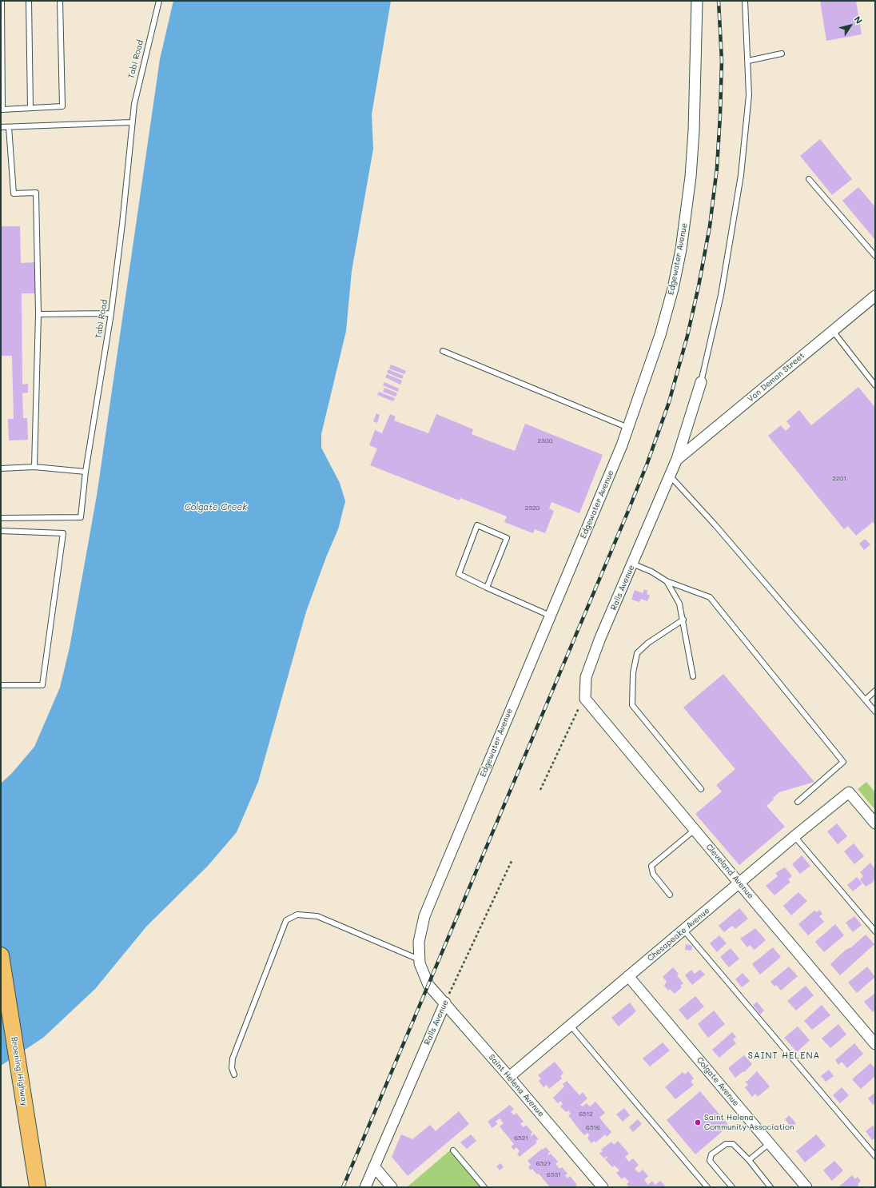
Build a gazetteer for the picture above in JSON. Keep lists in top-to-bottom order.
{
  "streets": {
    "main road": ["Broening Highway"],
    "street": [
      "Edgewater Avenue",
      "Van Deman Street",
      "Ralls Avenue",
      "Cleveland Avenue",
      "Chesapeake Avenue",
      "Colgate Avenue",
      "Saint Helena Avenue"
    ],
    "lane": ["Tabi Road"]
  },
  "crossings": [
    ["Edgewater Avenue", "Saint Helena Avenue"],
    ["Van Deman Street", "Ralls Avenue"],
    ["Ralls Avenue", "Cleveland Avenue"],
    ["Ralls Avenue", "Saint Helena Avenue"],
    ["Cleveland Avenue", "Chesapeake Avenue"],
    ["Chesapeake Avenue", "Colgate Avenue"],
    ["Chesapeake Avenue", "Saint Helena Avenue"]
  ],
  "districts": ["SAINT HELENA"],
  "water": ["Colgate Creek"],
  "places": ["Saint Helena Community Association"],
  "house_numbers": [
    "2300",
    "2201",
    "2320",
    "6512",
    "6516",
    "6521",
    "6527",
    "6531"
  ],
  "north": "top right"
}
